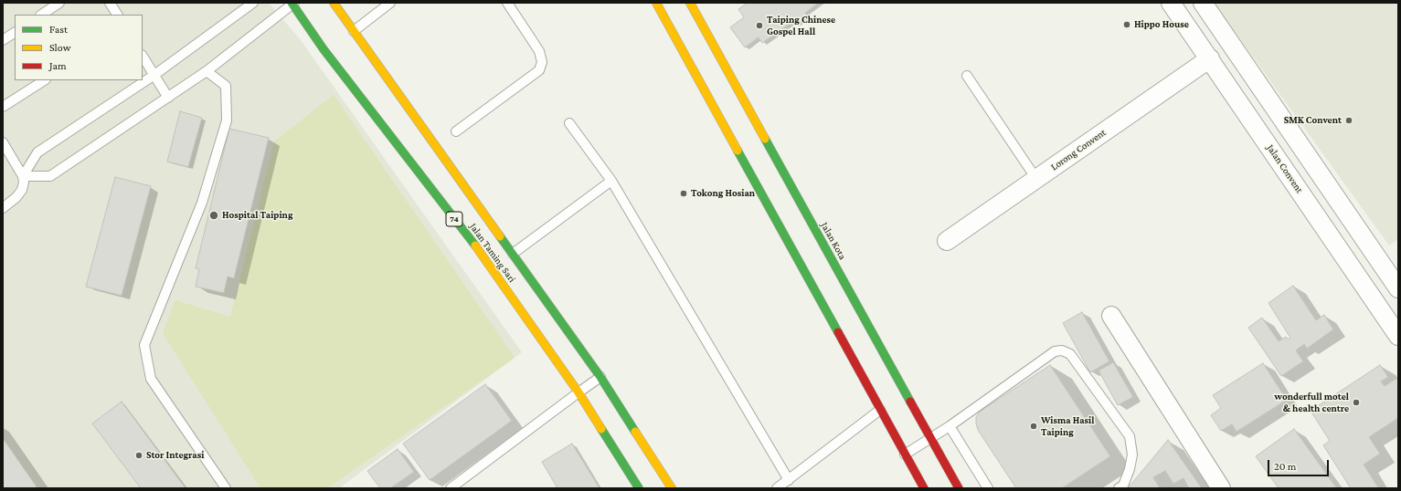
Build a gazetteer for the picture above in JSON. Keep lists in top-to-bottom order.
{
  "streets": {
    "main road": ["74", "Jalan Kota", "Jalan Taming Sari"],
    "street": ["Lorong Convent", "Jalan Convent"]
  },
  "crossings": [
    ["Lorong Convent", "Jalan Convent"]
  ],
  "places": [
    "Hippo House",
    "Taiping Chinese Gospel Hall",
    "SMK Convent",
    "Tokong Hosian",
    "Hospital Taiping",
    "wonderfull motel & health centre",
    "Wisma Hasil Taiping",
    "Stor Integrasi"
  ],
  "legend": ["Fast", "Slow", "Jam"],
  "scale_bar": "20 m"
}
